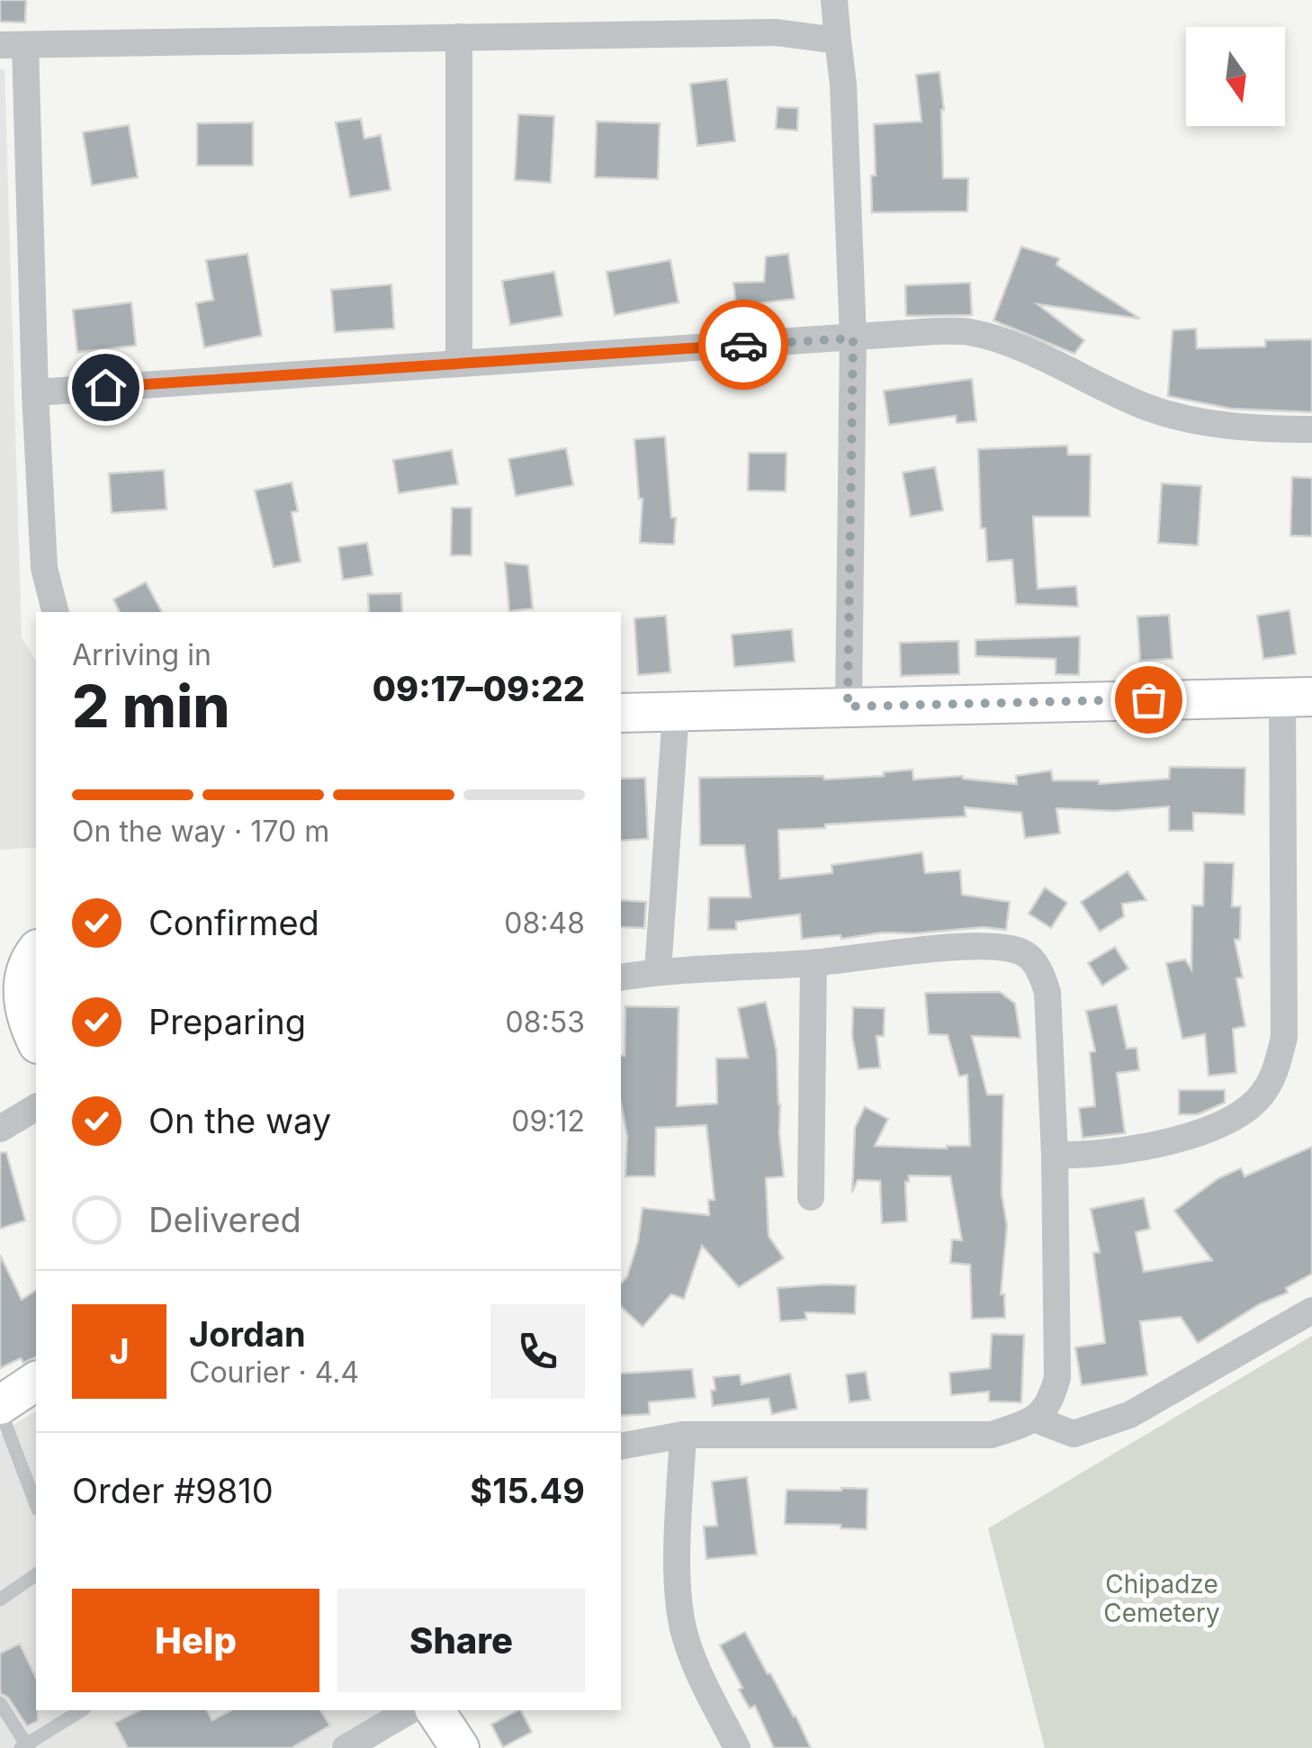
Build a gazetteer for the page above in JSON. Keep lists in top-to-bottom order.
{
  "parks": ["Chipadze Cemetery"],
  "north": "bottom",
  "page": {
    "heading": ["2 min", "Arriving in", "09:17–09:22"],
    "panel": [
      "Jordan",
      "Courier · 4.4",
      "Order #9810",
      "$15.49"
    ],
    "bar": "On the way · 170 m",
    "list": [
      ["Confirmed", "08:48"],
      ["Preparing", "08:53"],
      ["On the way", "09:12"],
      "Delivered"
    ],
    "round": "J",
    "buttons": ["Help", "Share"]
  }
}
